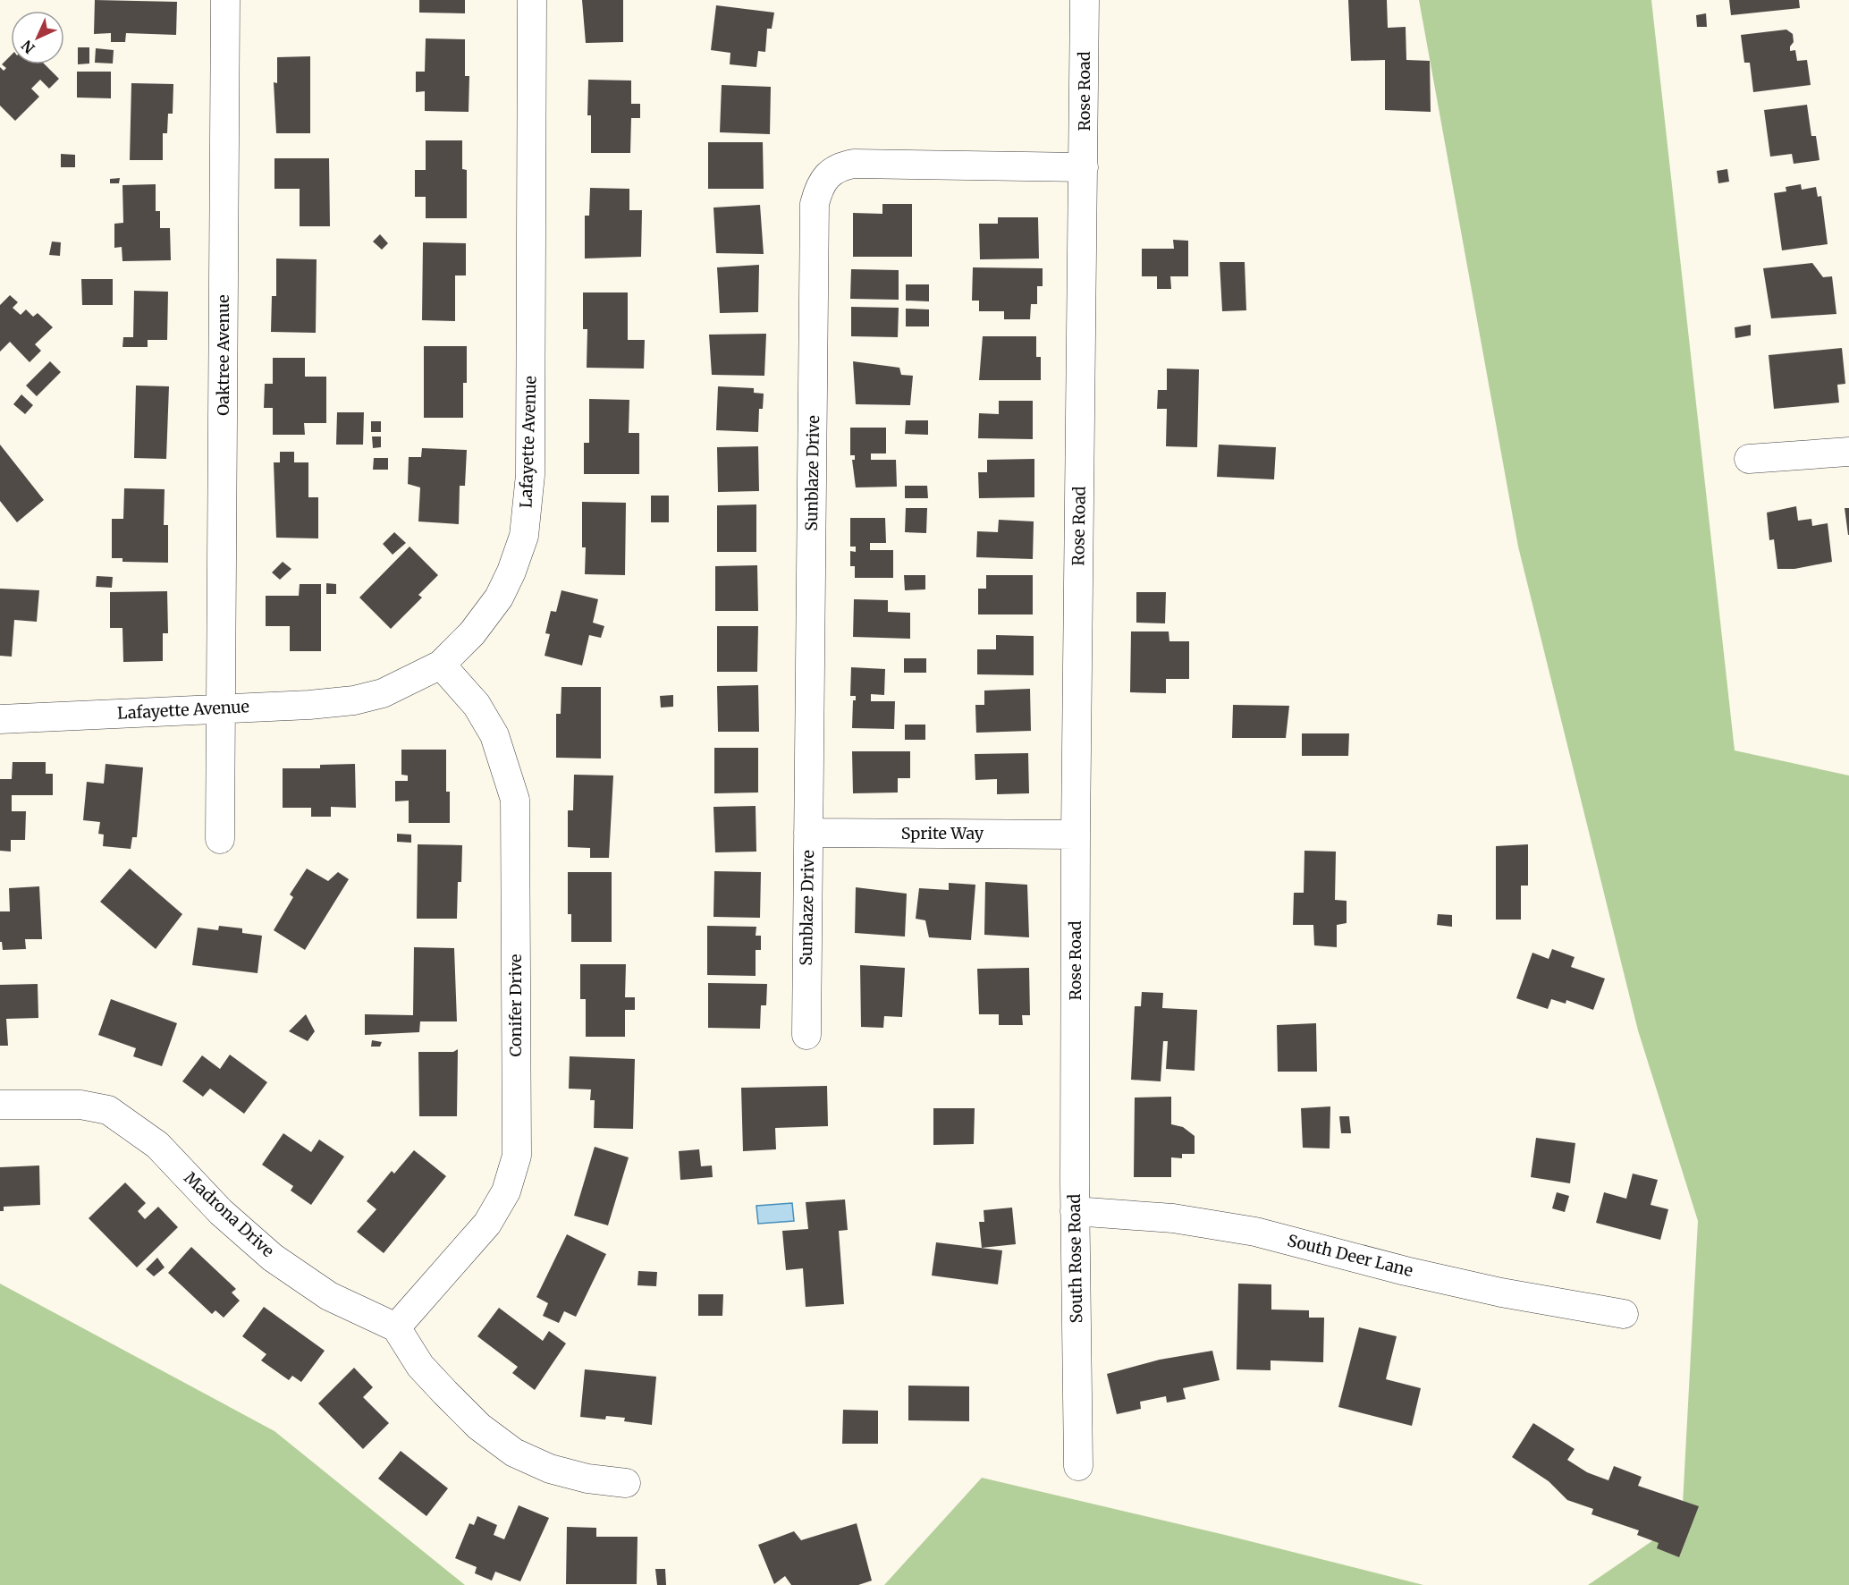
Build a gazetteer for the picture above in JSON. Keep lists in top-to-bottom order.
{
  "streets": {
    "street": [
      "Rose Road",
      "Oaktree Avenue",
      "Lafayette Avenue",
      "Sunblaze Drive",
      "Sprite Way",
      "Conifer Drive",
      "Madrona Drive",
      "South Deer Lane",
      "South Rose Road"
    ]
  },
  "crossings": [
    ["Rose Road", "Sunblaze Drive"],
    ["Rose Road", "Sprite Way"],
    ["Rose Road", "South Rose Road"],
    ["Oaktree Avenue", "Lafayette Avenue"],
    ["Lafayette Avenue", "Conifer Drive"],
    ["Sunblaze Drive", "Sprite Way"],
    ["Conifer Drive", "Madrona Drive"],
    ["South Deer Lane", "South Rose Road"]
  ],
  "north": "bottom left"
}
